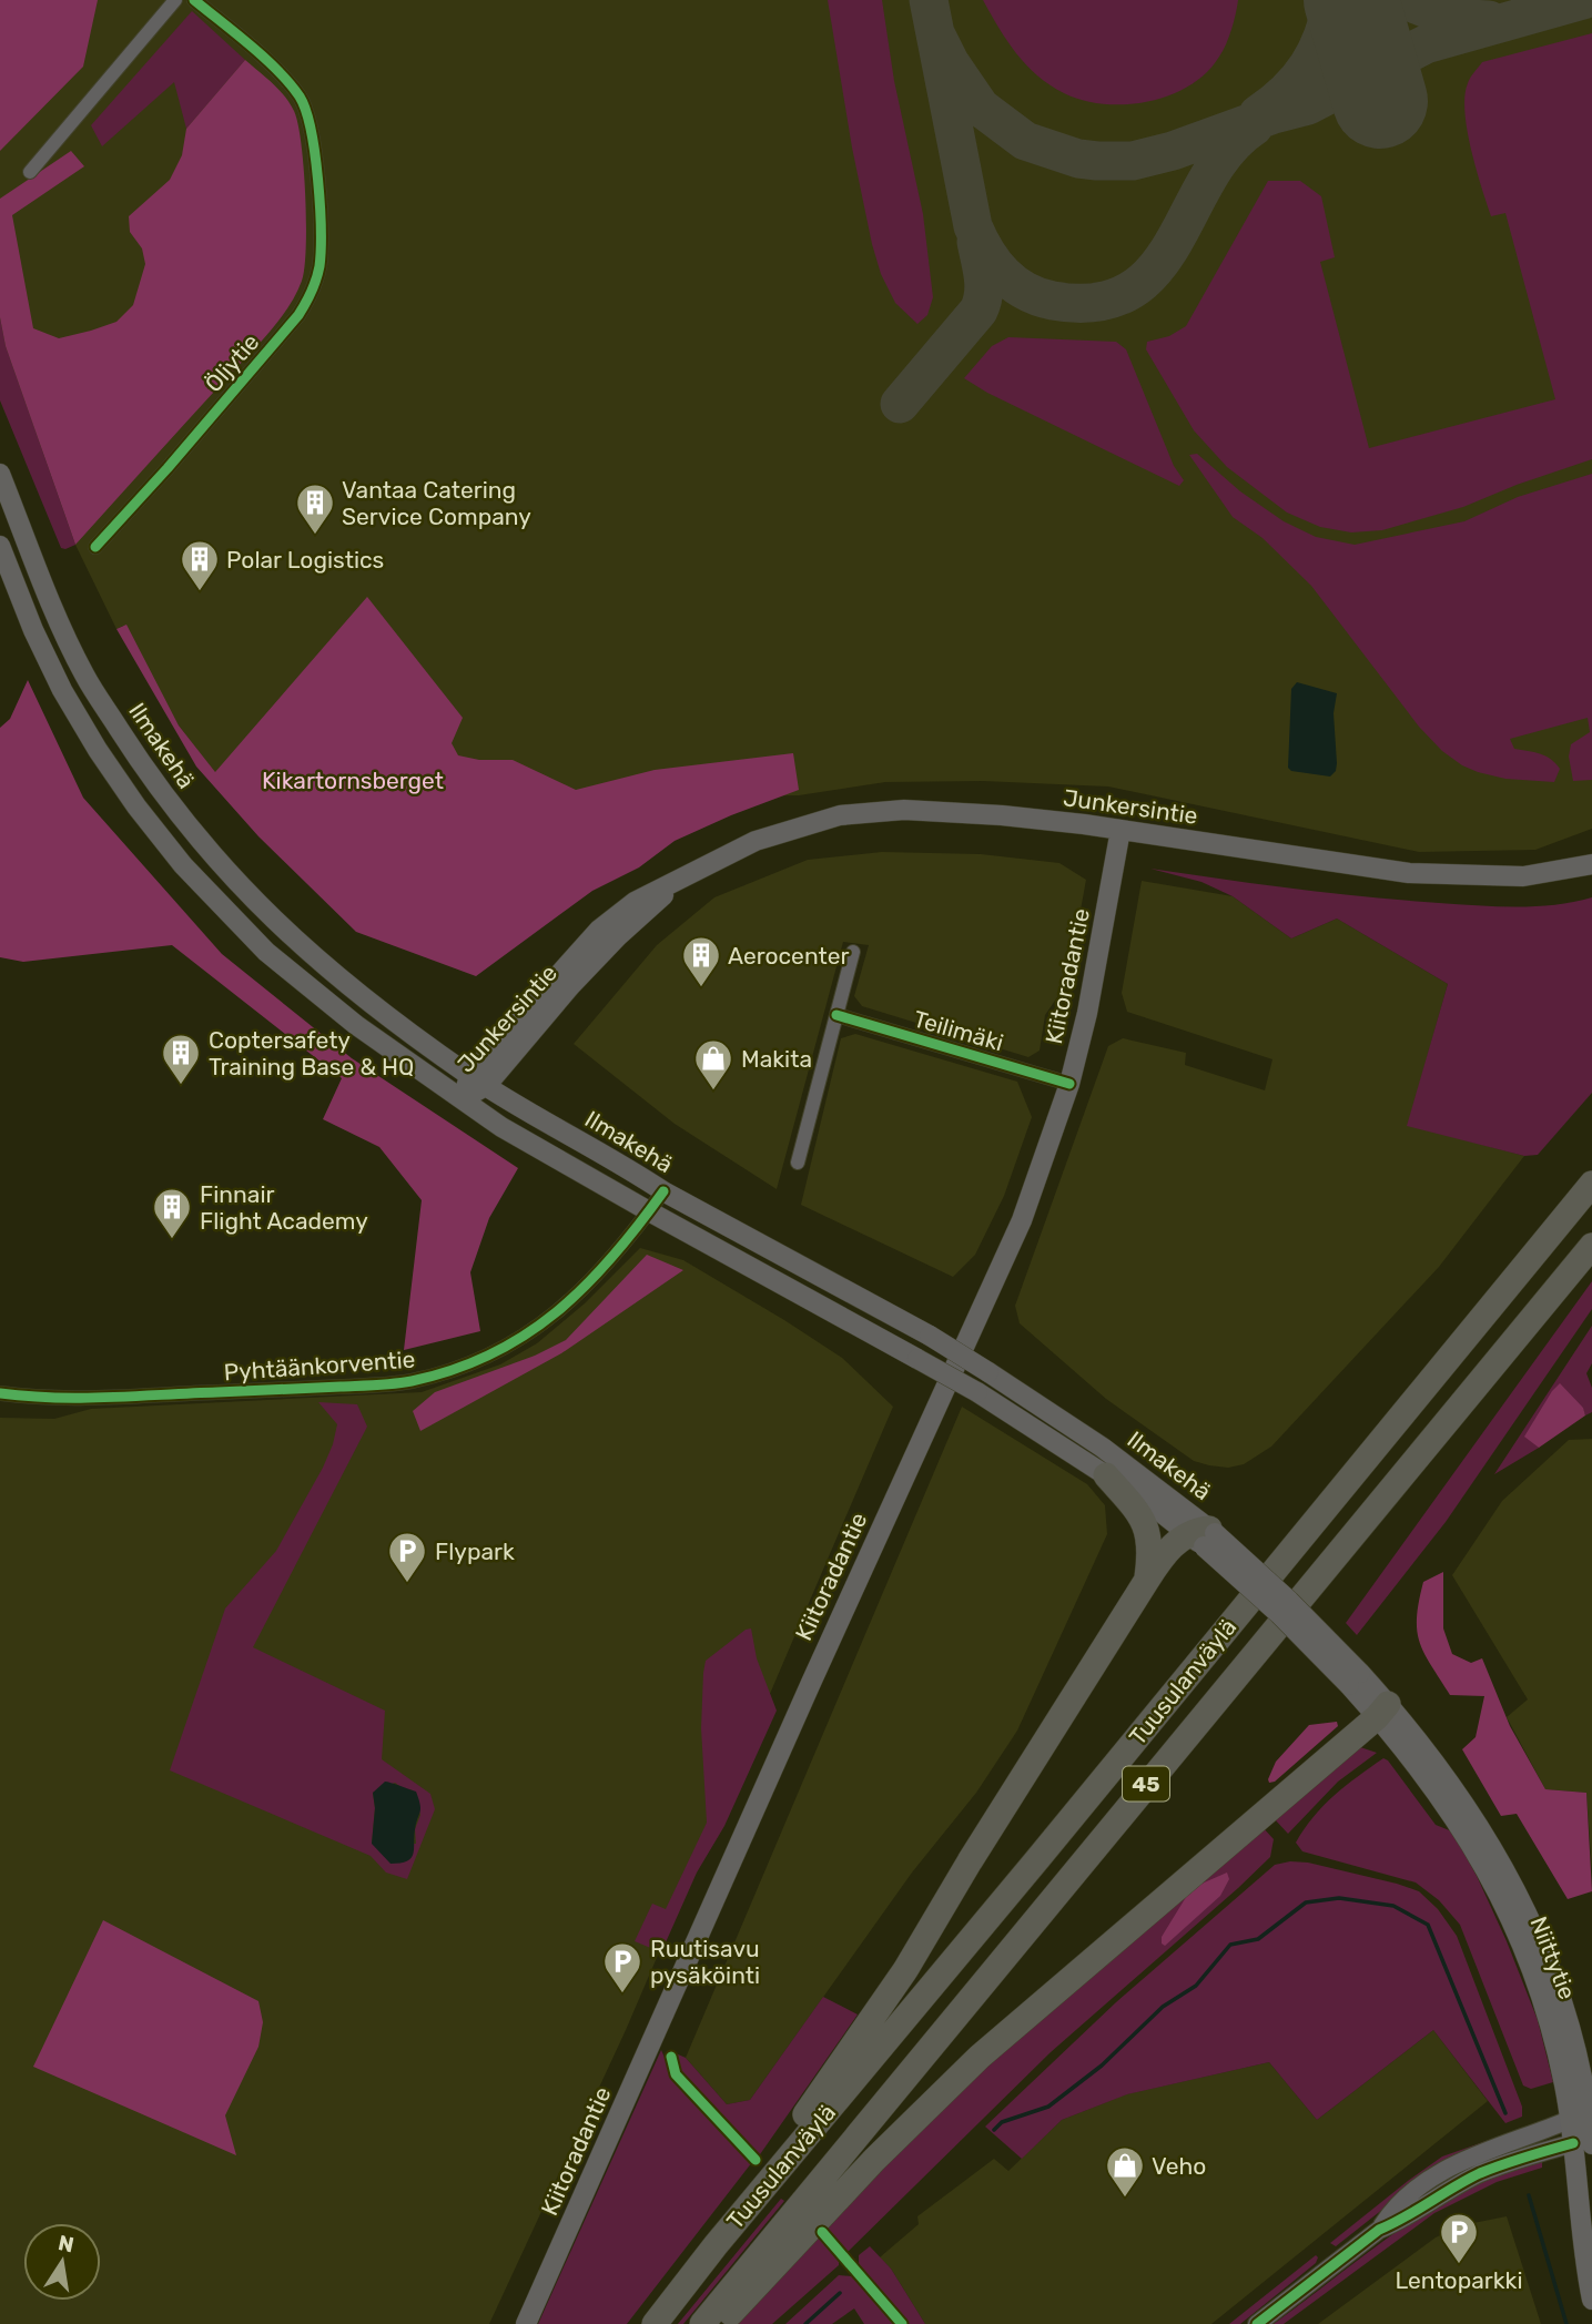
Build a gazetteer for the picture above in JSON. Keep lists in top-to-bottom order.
{
  "streets": {
    "highway": ["Tuusulanväylä", "45"],
    "main road": [
      "Ilmakehä",
      "Junkersintie",
      "Kiitoradantie",
      "Niittytie"
    ],
    "street": ["Öljytie", "Teilimäki", "Pyhtäänkorventie"]
  },
  "crossings": [
    ["Ilmakehä", "Junkersintie"],
    ["Ilmakehä", "Pyhtäänkorventie"],
    ["Ilmakehä", "Niittytie"],
    ["Junkersintie", "Kiitoradantie"],
    ["Kiitoradantie", "Teilimäki"]
  ],
  "parks": ["Kikartornsberget"],
  "places": {
    "building": [
      "Vantaa Catering Service Company",
      "Polar Logistics",
      "Aerocenter",
      "Coptersafety Training Base & HQ",
      "Finnair Flight Academy"
    ],
    "shop": ["Makita", "Veho"],
    "parking": ["Flypark", "Ruutisavu pysäköinti", "Lentoparkki"]
  },
  "north": "top"
}
